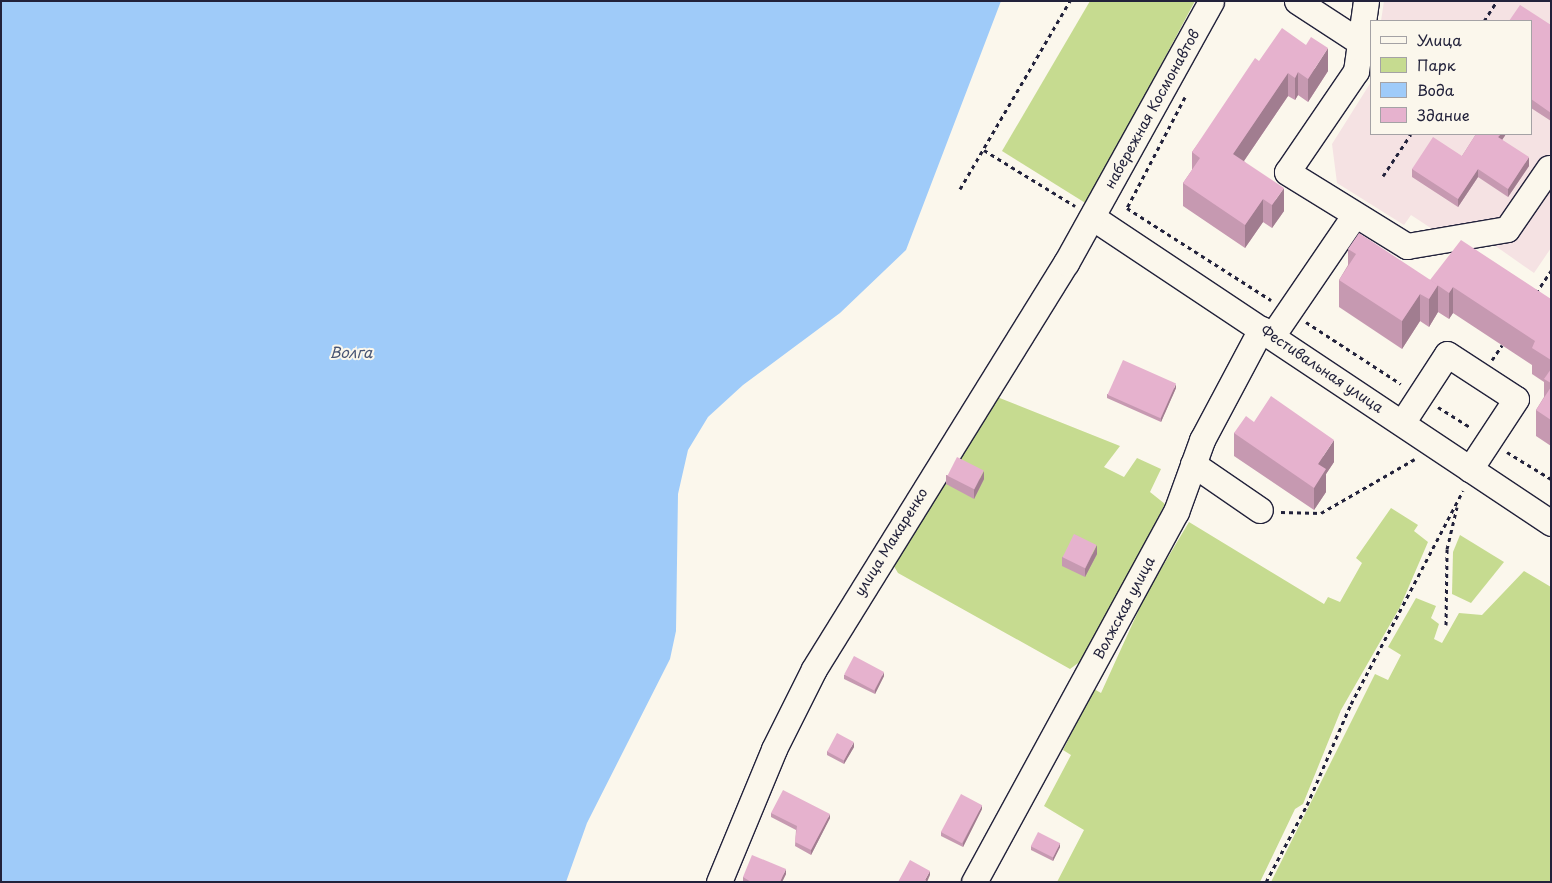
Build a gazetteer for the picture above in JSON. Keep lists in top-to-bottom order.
{
  "streets": {
    "street": [
      "набережная Космонавтов",
      "Фестивальная улица",
      "улица Макаренко",
      "Волжская улица"
    ]
  },
  "crossings": [
    ["набережная Космонавтов", "Фестивальная улица"],
    ["набережная Космонавтов", "улица Макаренко"],
    ["Фестивальная улица", "улица Макаренко"],
    ["Фестивальная улица", "Волжская улица"]
  ],
  "water": ["Волга"],
  "legend": [
    "Улица",
    "Парк",
    "Вода",
    "Здание"
  ]
}
